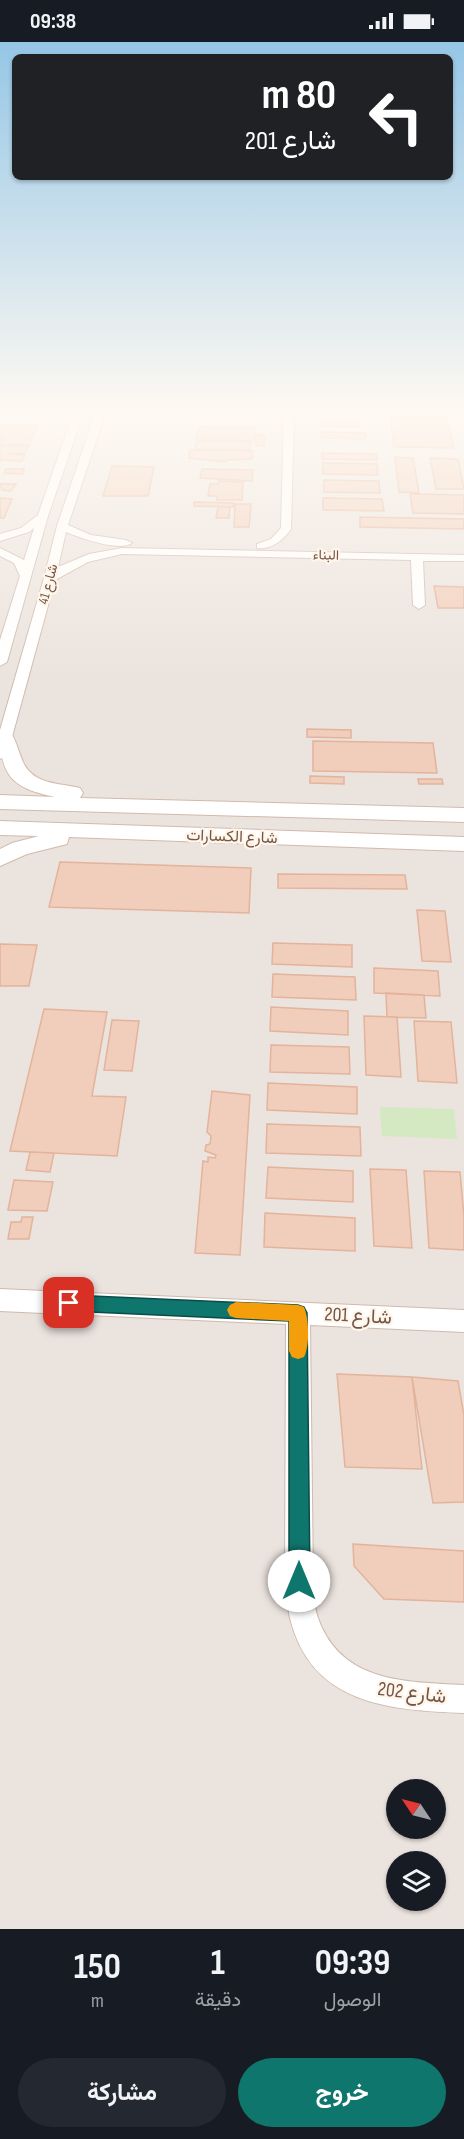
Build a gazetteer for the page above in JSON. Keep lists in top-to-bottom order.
{
  "streets": {
    "street": [
      "البناء",
      "شارع 41",
      "شارع الكسارات",
      "شارع 201",
      "شارع 202"
    ]
  },
  "crossings": [
    ["البناء", "شارع 41"],
    ["شارع 201", "شارع 202"]
  ],
  "north": "top left",
  "page": {
    "status": "09:38",
    "turn": ["80 m", "شارع 201"],
    "eta": [
      "09:39",
      "الوصول",
      "1",
      "دقيقة",
      "150",
      "m"
    ],
    "buttons": ["خروج", "مشاركة"]
  }
}
